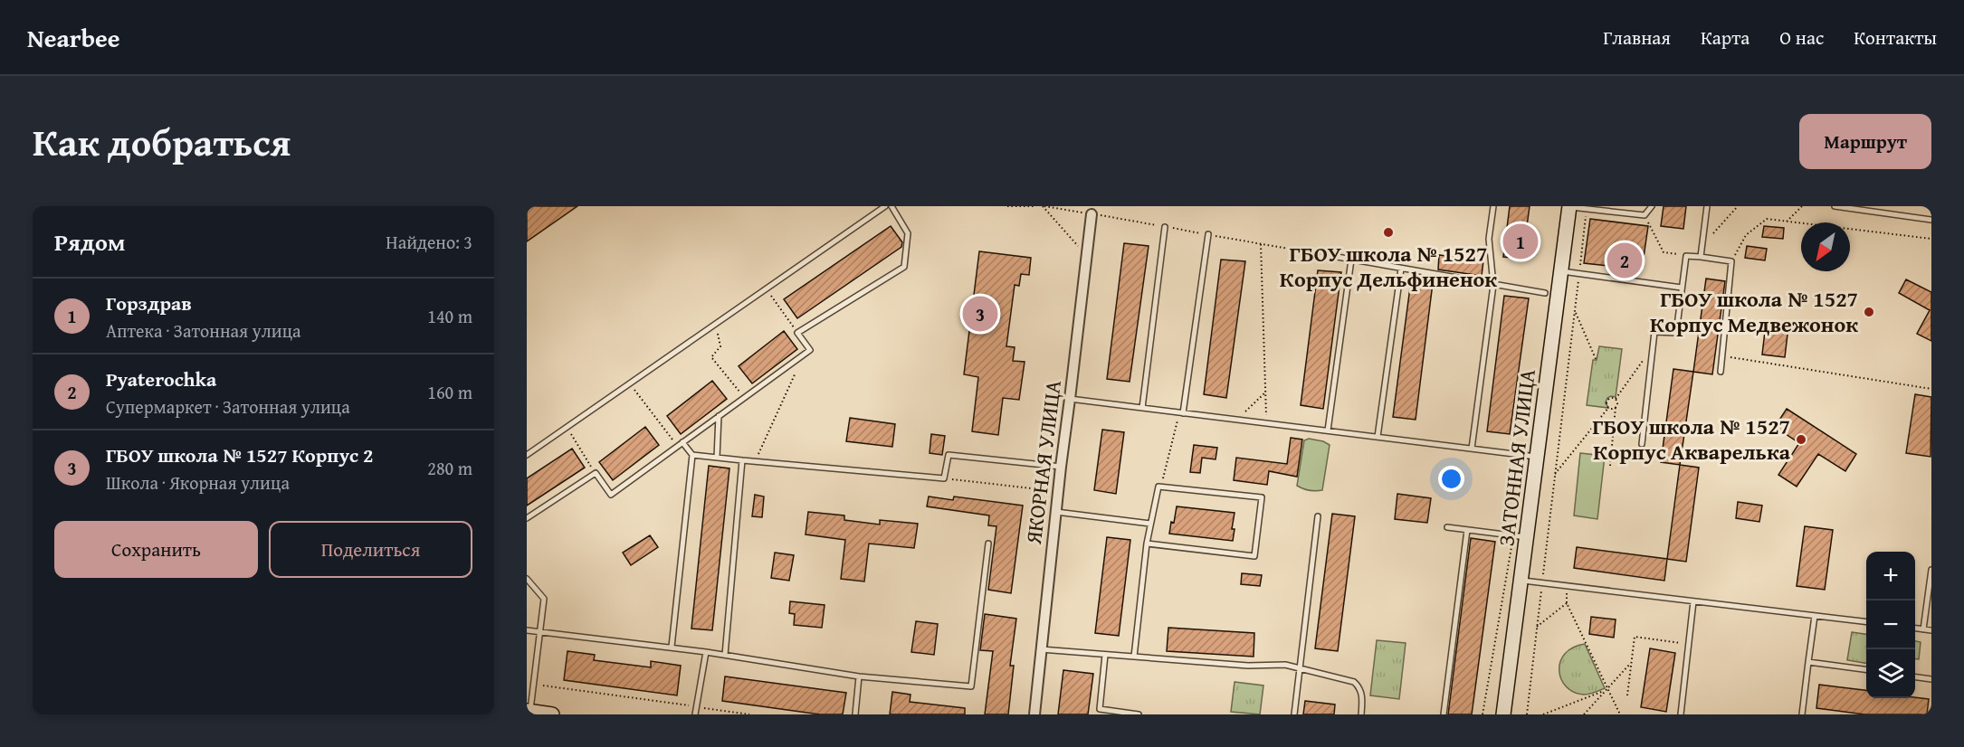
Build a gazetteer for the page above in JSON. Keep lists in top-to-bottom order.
{
  "streets": {
    "street": ["ЗАТОННАЯ УЛИЦА", "ЯКОРНАЯ УЛИЦА"]
  },
  "places": ["ГБОУ школа № 1527 Корпус Дельфиненок", "ГБОУ школа № 1527 Корпус Медвежонок", "ГБОУ школа № 1527 Корпус Акварелька"],
  "north": "bottom left",
  "page": {
    "header": "Nearbee",
    "nav": [
      "Главная",
      "Карта",
      "О нас",
      "Контакты"
    ],
    "title": "Как добраться",
    "buttons": [
      "Маршрут",
      ["Сохранить", "Поделиться"]
    ],
    "heading": ["Рядом", "Найдено: 3"],
    "pins": ["1", "2", "3"],
    "list": [
      {
        "mark": "1",
        "name": "Горздрав",
        "note": "Аптека · Затонная улица",
        "value": "140 m"
      },
      {
        "mark": "2",
        "name": "Pyaterochka",
        "note": "Супермаркет · Затонная улица",
        "value": "160 m"
      },
      {
        "mark": "3",
        "name": "ГБОУ школа № 1527 Корпус 2",
        "note": "Школа · Якорная улица",
        "value": "280 m"
      }
    ],
    "map_buttons": ["+", "−"]
  }
}
